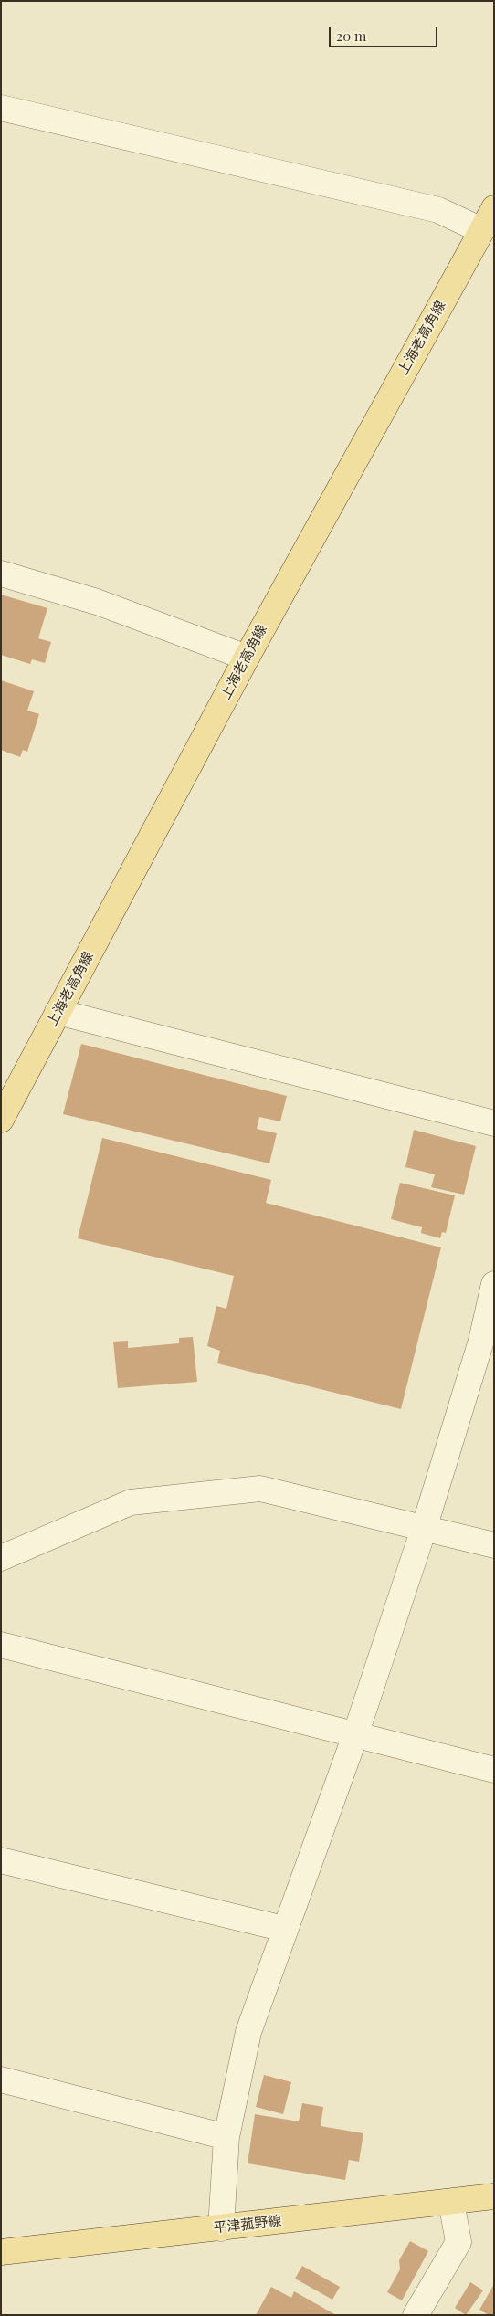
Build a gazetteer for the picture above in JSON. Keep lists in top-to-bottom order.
{
  "streets": {
    "main road": ["上海老高角線", "平津菰野線"]
  },
  "scale_bar": "20 m"
}
